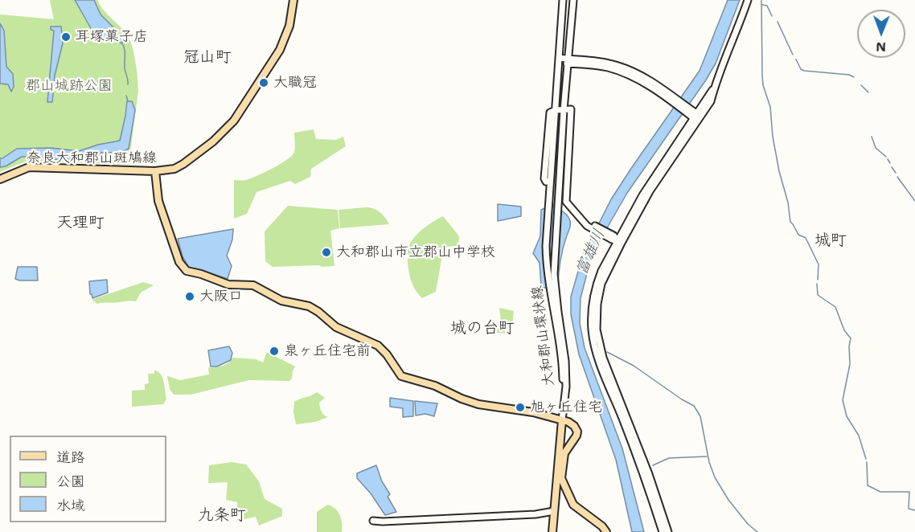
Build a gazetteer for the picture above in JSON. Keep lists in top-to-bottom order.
{
  "streets": {
    "main road": ["奈良大和郡山斑鳩線", "大和郡山環状線"]
  },
  "districts": [
    "冠山町",
    "天理町",
    "城町",
    "城の台町",
    "九条町"
  ],
  "water": ["富雄川"],
  "parks": ["郡山城跡公園"],
  "places": [
    "耳塚菓子店",
    "大職冠",
    "大和郡山市立郡山中学校",
    "大阪口",
    "泉ヶ丘住宅前",
    "旭ヶ丘住宅"
  ],
  "legend": ["道路", "公園", "水域"],
  "north": "bottom"
}
